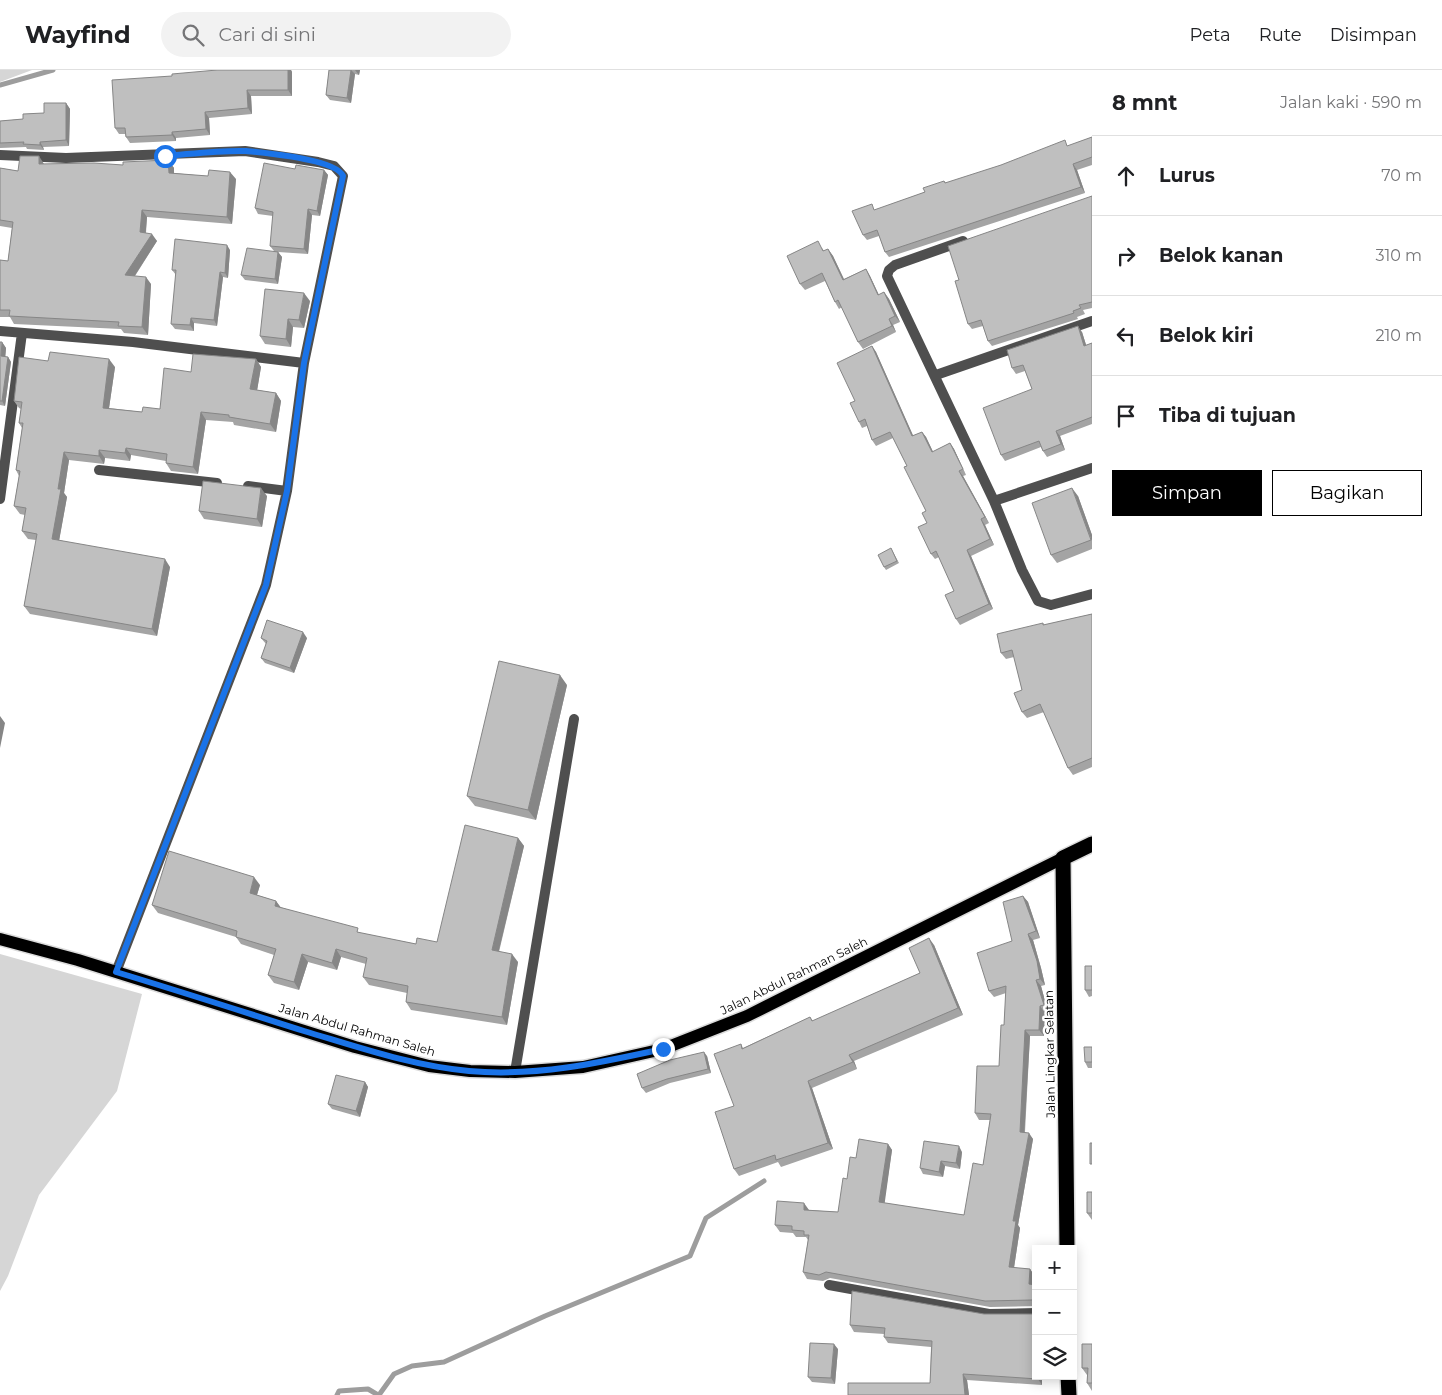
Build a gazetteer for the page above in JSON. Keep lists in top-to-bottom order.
{
  "streets": {
    "highway": ["Jalan Lingkar Selatan"],
    "main road": ["Jalan Abdul Rahman Saleh"]
  },
  "crossings": [
    ["Jalan Abdul Rahman Saleh", "Jalan Lingkar Selatan"]
  ],
  "page": {
    "header": "Wayfind",
    "search": "Cari di sini",
    "nav": ["Peta", "Rute", "Disimpan"],
    "heading": ["8 mnt", "Jalan kaki · 590 m"],
    "list": [
      ["Lurus", "70 m"],
      ["Belok kanan", "310 m"],
      ["Belok kiri", "210 m"],
      "Tiba di tujuan"
    ],
    "buttons": ["Simpan", "Bagikan"],
    "map_buttons": ["+", "−"]
  }
}
